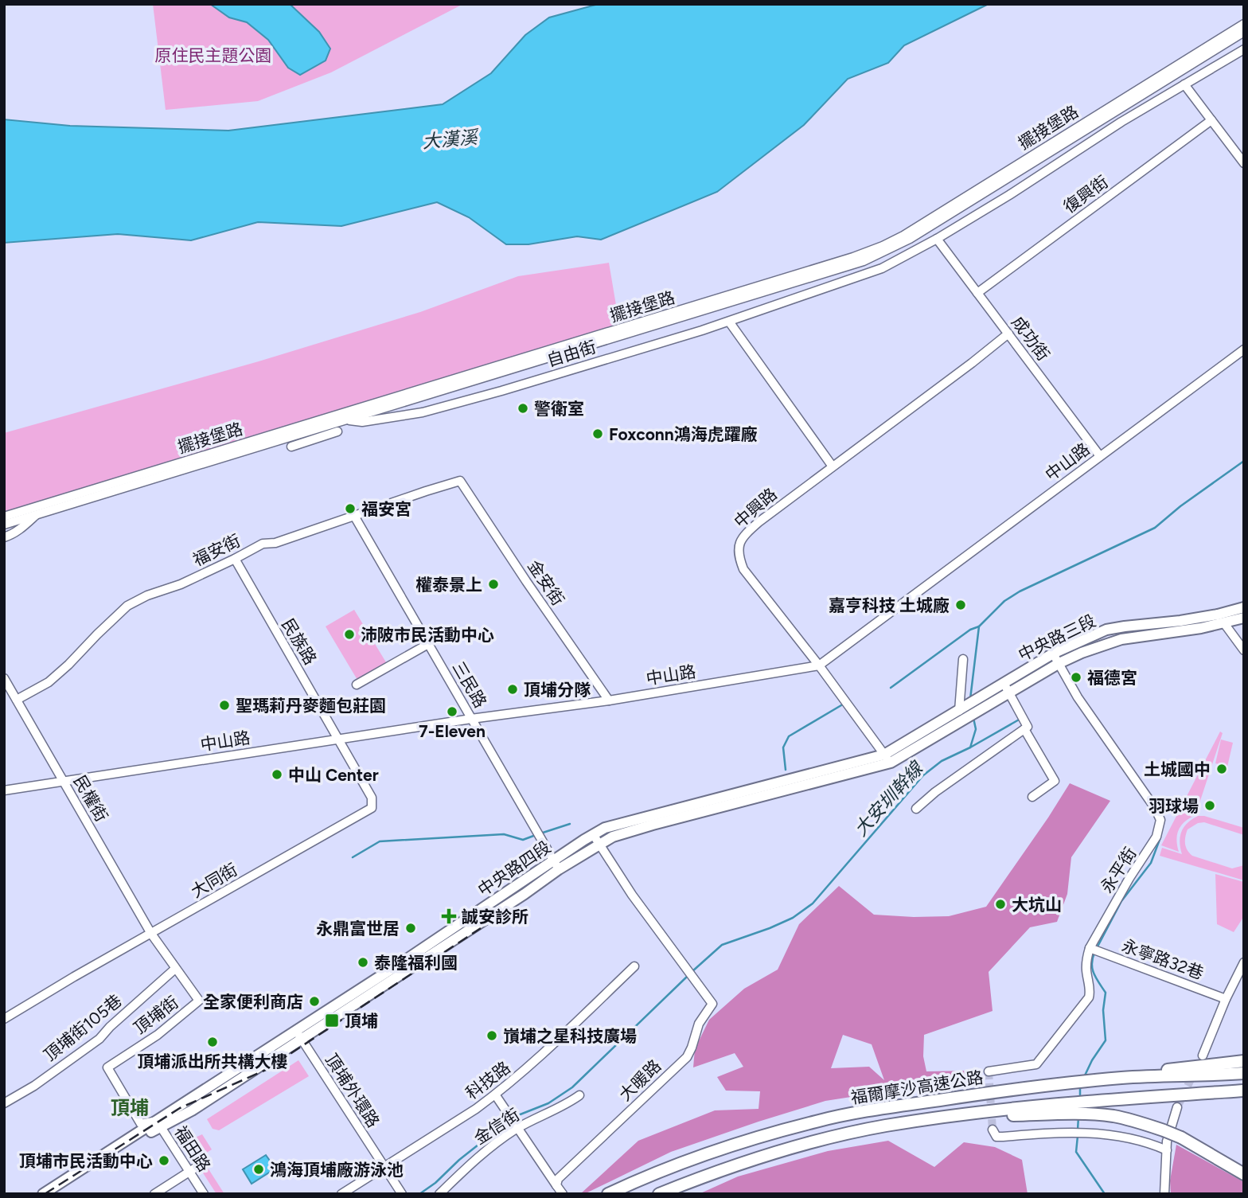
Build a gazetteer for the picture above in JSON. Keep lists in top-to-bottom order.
{
  "streets": {
    "highway": ["福爾摩沙高速公路"],
    "main road": ["中央路三段", "中央路四段"],
    "street": [
      "擺接堡路",
      "復興街",
      "成功街",
      "自由街",
      "中山路",
      "中興路",
      "福安街",
      "金安街",
      "民族路",
      "三民路",
      "民權街",
      "永平街",
      "大同街",
      "永寧路32巷",
      "頂埔街",
      "頂埔街105巷",
      "科技路",
      "大暖路",
      "頂埔外環路",
      "金信街",
      "福田路"
    ]
  },
  "crossings": [
    ["擺接堡路", "自由街"],
    ["復興街", "成功街"],
    ["成功街", "自由街"],
    ["成功街", "中山路"],
    ["成功街", "中興路"],
    ["中山路", "中興路"],
    ["中山路", "金安街"],
    ["中山路", "民族路"],
    ["中山路", "三民路"],
    ["中山路", "民權街"],
    ["中山路", "大同街"],
    ["中興路", "中央路四段"],
    ["福安街", "金安街"],
    ["福安街", "民族路"],
    ["福安街", "三民路"],
    ["福安街", "民權街"],
    ["中央路三段", "中央路四段"],
    ["中央路三段", "永平街"],
    ["民族路", "大同街"],
    ["三民路", "中央路四段"],
    ["民權街", "大同街"],
    ["民權街", "頂埔街"],
    ["中央路四段", "頂埔街"],
    ["中央路四段", "大暖路"],
    ["中央路四段", "頂埔外環路"],
    ["中央路四段", "福田路"],
    ["永平街", "永寧路32巷"],
    ["大同街", "頂埔街"],
    ["頂埔街", "頂埔街105巷"],
    ["頂埔街", "福田路"],
    ["科技路", "頂埔外環路"]
  ],
  "districts": ["頂埔"],
  "water": ["大漢溪", "大安圳幹線"],
  "parks": ["原住民主題公園"],
  "places": {
    "other": [
      "警衛室",
      "Foxconn鴻海虎躍廠",
      "福安宮",
      "權泰景上",
      "嘉亨科技 土城廠",
      "沛陂市民活動中心",
      "福德宮",
      "頂埔分隊",
      "聖瑪莉丹麥麵包莊園",
      "7-Eleven",
      "土城國中",
      "中山 Center",
      "羽球場",
      "大坑山",
      "永鼎富世居",
      "泰隆福利國",
      "全家便利商店",
      "嵿埔之星科技廣場",
      "頂埔派出所共構大樓",
      "頂埔市民活動中心",
      "鴻海頂埔廠游泳池"
    ],
    "health": ["誠安診所"],
    "transit": ["頂埔"]
  }
}
